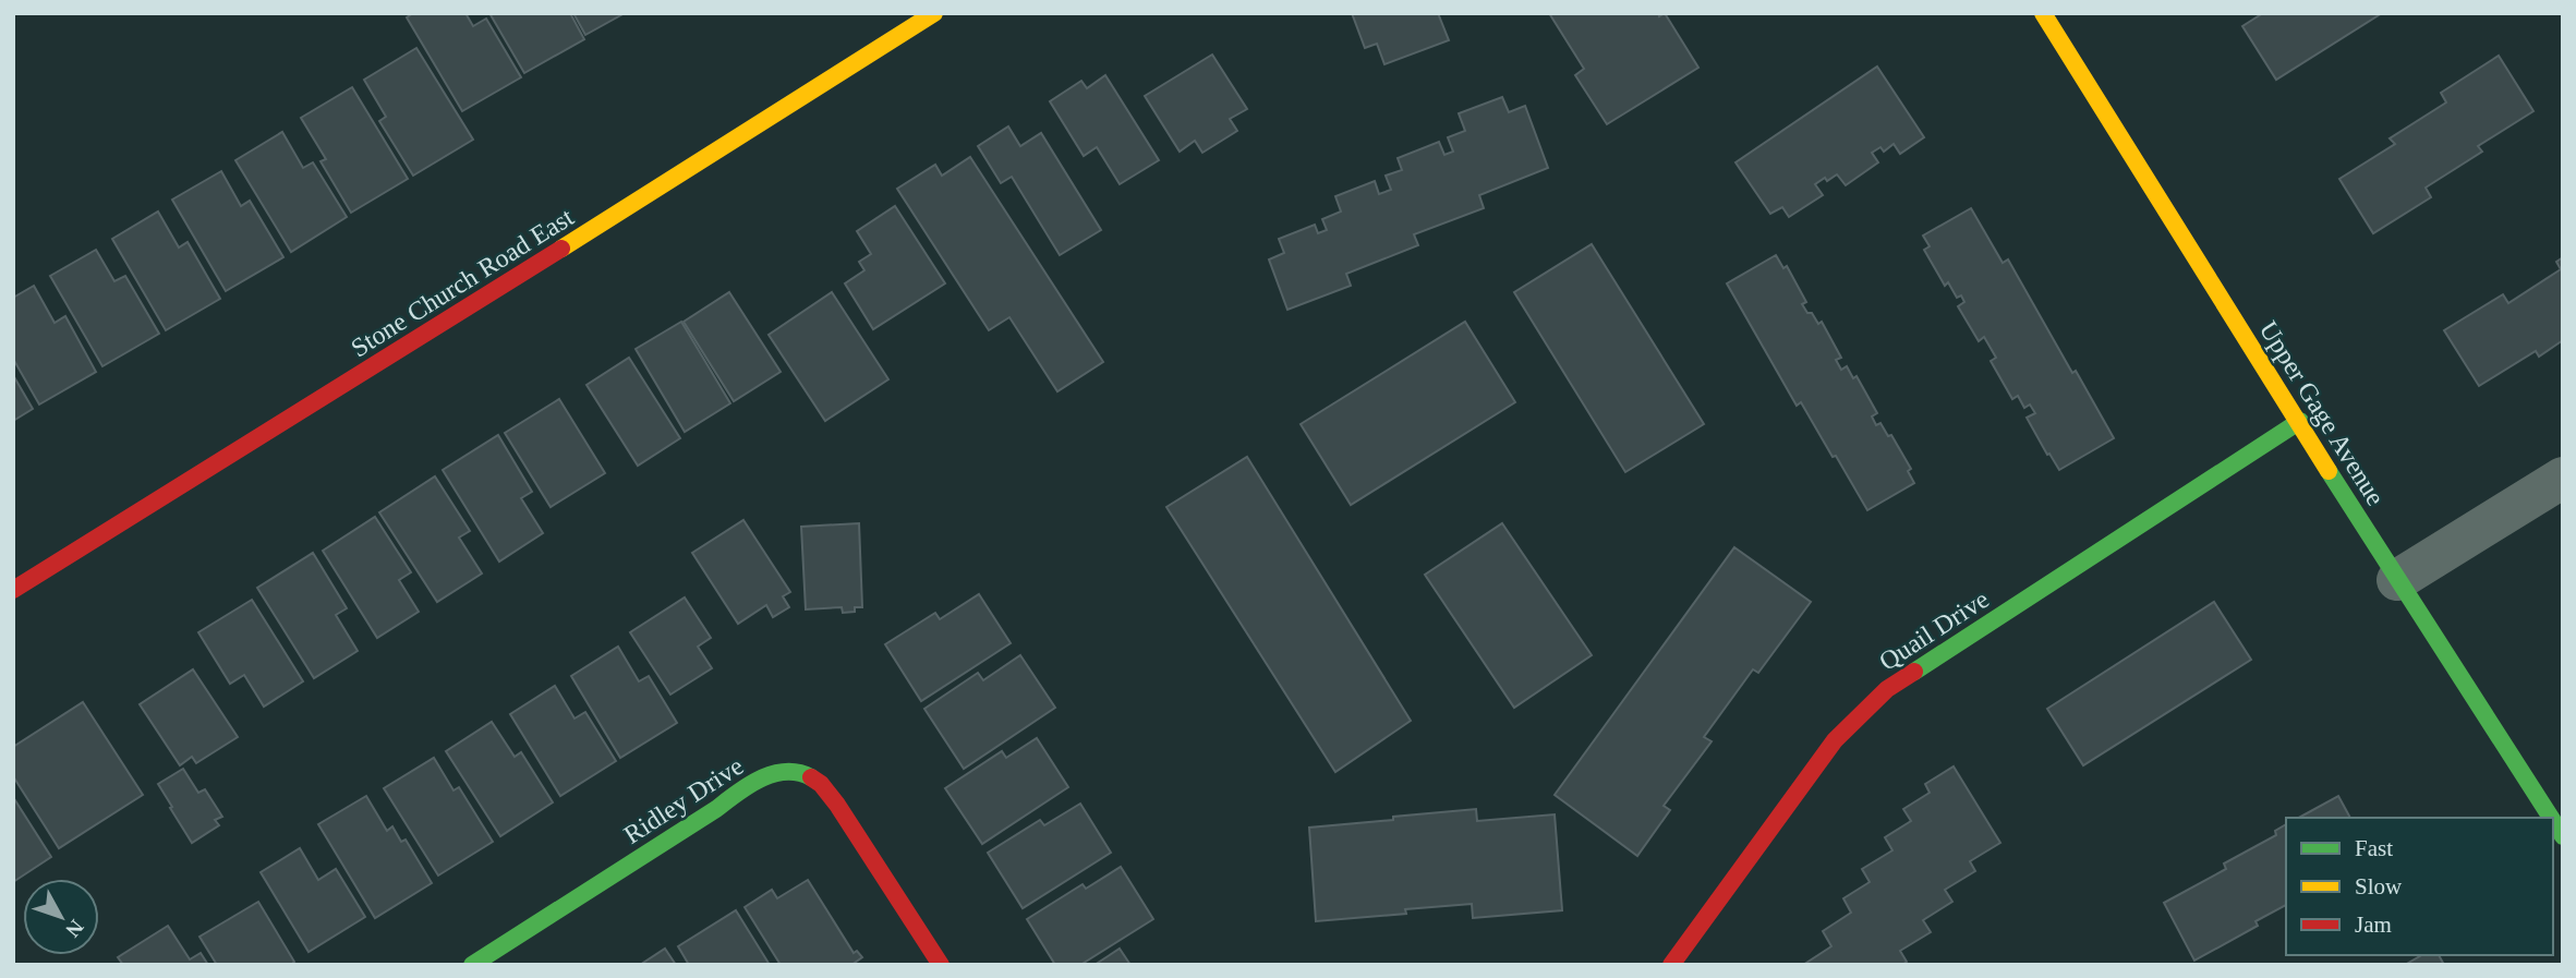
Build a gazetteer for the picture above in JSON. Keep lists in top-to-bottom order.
{
  "streets": {
    "main road": [
      "Stone Church Road East",
      "Upper Gage Avenue",
      "Quail Drive",
      "Ridley Drive"
    ]
  },
  "crossings": [
    ["Upper Gage Avenue", "Quail Drive"]
  ],
  "legend": ["Fast", "Slow", "Jam"],
  "north": "bottom right"
}
